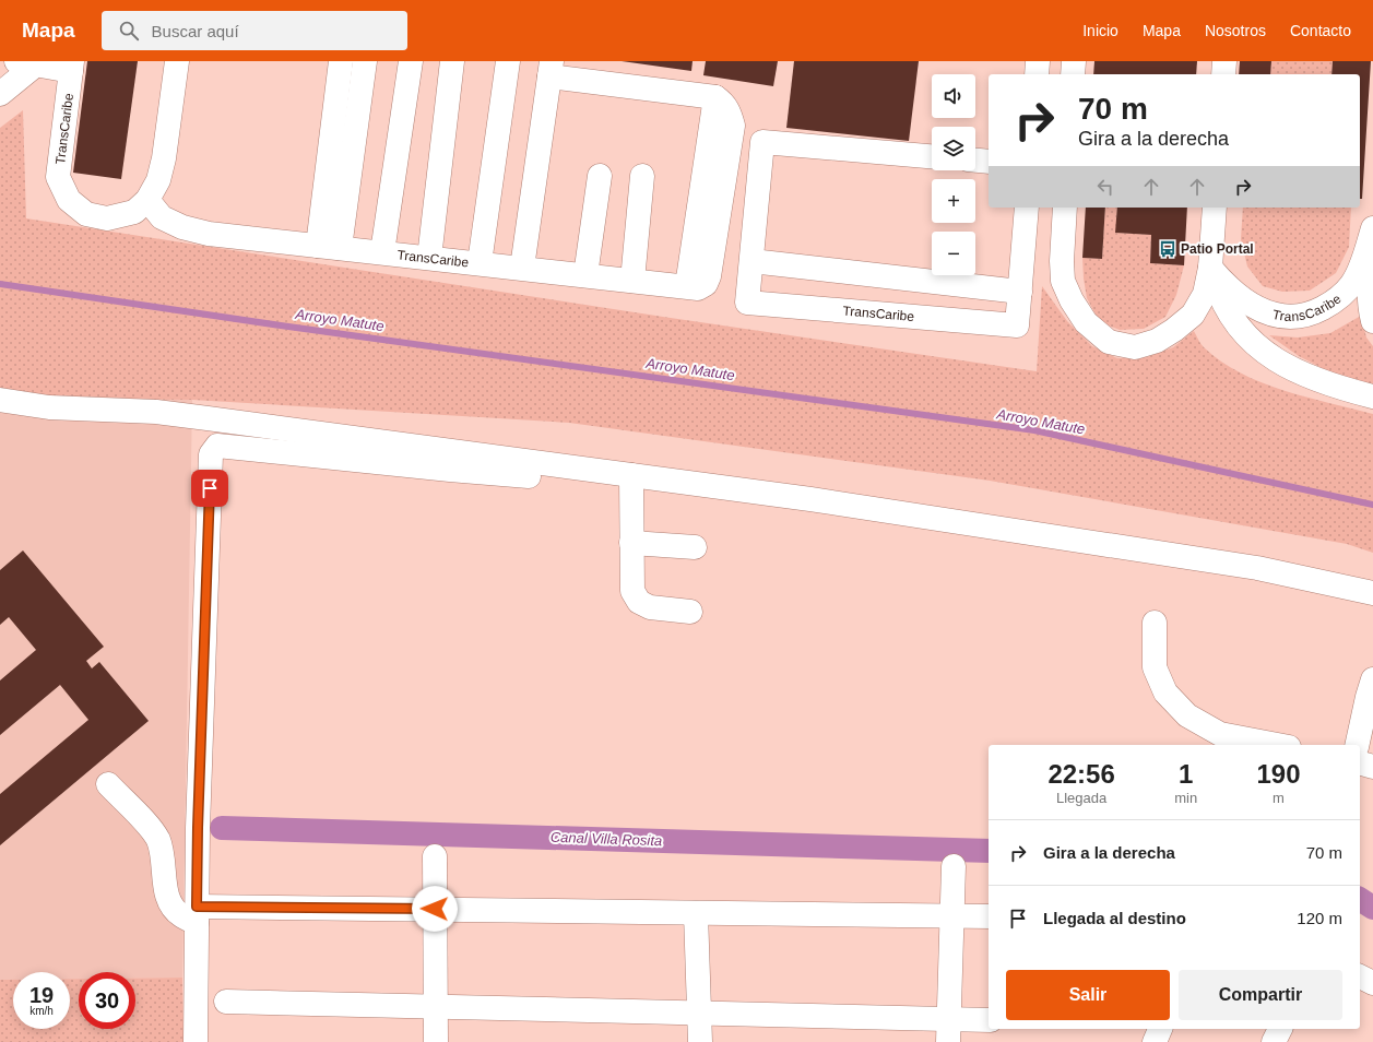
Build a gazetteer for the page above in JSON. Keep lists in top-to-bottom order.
{
  "streets": {
    "street": ["TransCaribe"]
  },
  "water": ["Arroyo Matute", "Canal Villa Rosita"],
  "places": {
    "bus stop": ["Patio Portal"]
  },
  "page": {
    "header": "Mapa",
    "search": "Buscar aquí",
    "nav": [
      "Inicio",
      "Mapa",
      "Nosotros",
      "Contacto"
    ],
    "map_buttons": ["+", "−"],
    "turn": ["70 m", "Gira a la derecha"],
    "eta": [
      "22:56",
      "Llegada",
      "1",
      "min",
      "190",
      "m"
    ],
    "list": [
      {
        "name": "Gira a la derecha",
        "value": "70 m"
      },
      {
        "name": "Llegada al destino",
        "value": "120 m"
      }
    ],
    "buttons": ["Salir", "Compartir"],
    "speed": "19 km/h",
    "limit": "30"
  }
}
